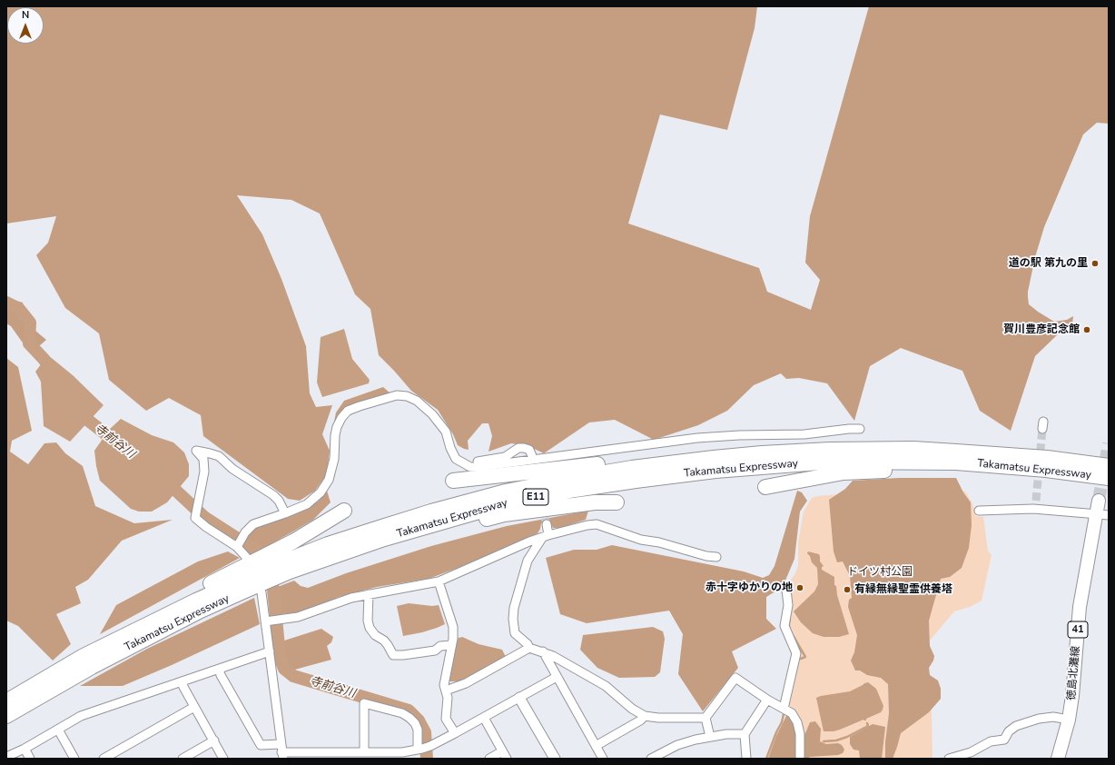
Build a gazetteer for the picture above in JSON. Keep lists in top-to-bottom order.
{
  "streets": {
    "highway": ["Takamatsu Expressway", "E11"],
    "main road": ["41", "徳島北灘線"]
  },
  "water": ["寺前谷川"],
  "parks": ["ドイツ村公園"],
  "places": [
    "道の駅 第九の里",
    "賀川豊彦記念館",
    "赤十字ゆかりの地",
    "有縁無縁聖霊供養塔"
  ],
  "north": "top"
}
